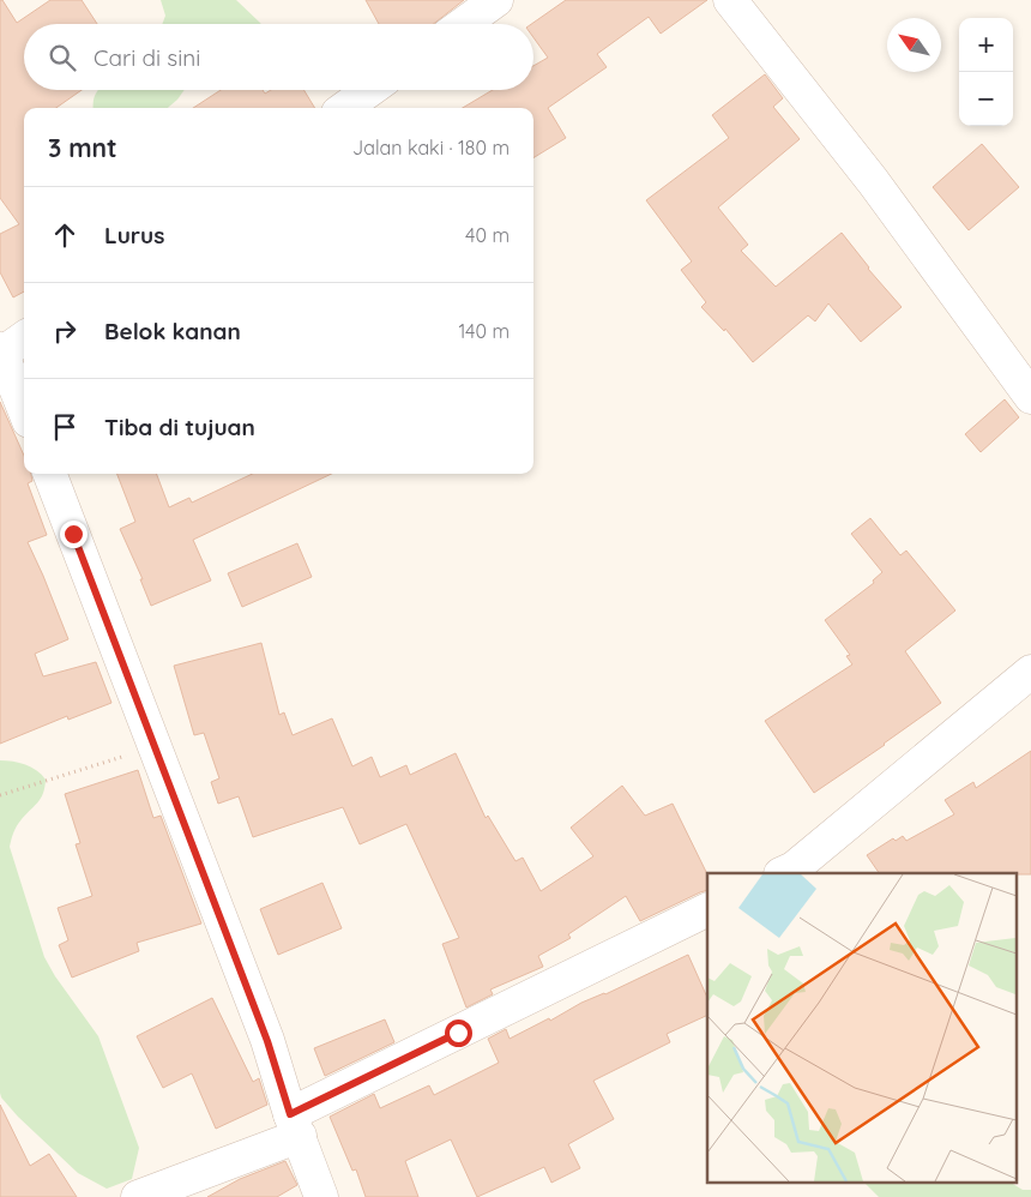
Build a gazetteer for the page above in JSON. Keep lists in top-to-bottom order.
{
  "north": "top left",
  "page": {
    "map_buttons": ["+", "−"],
    "search": "Cari di sini",
    "heading": ["3 mnt", "Jalan kaki · 180 m"],
    "list": [
      ["Lurus", "40 m"],
      ["Belok kanan", "140 m"],
      "Tiba di tujuan"
    ]
  }
}
